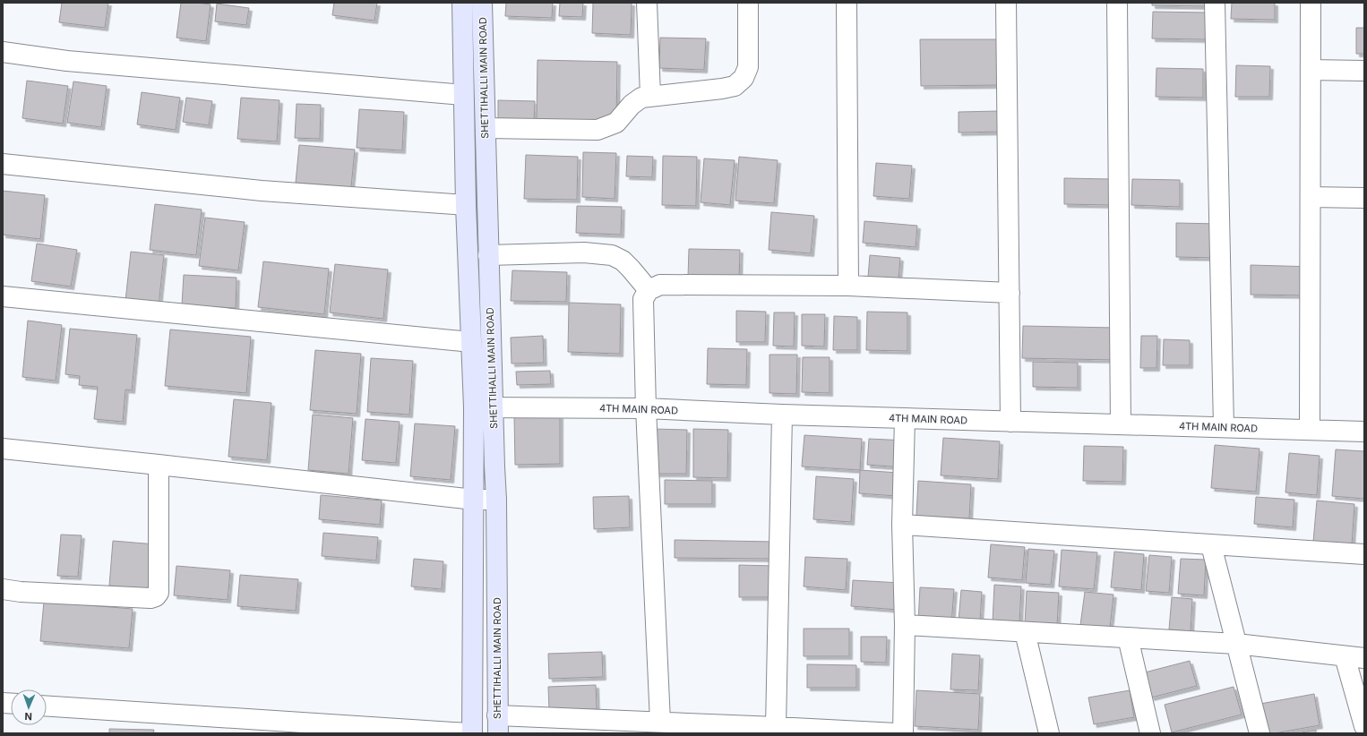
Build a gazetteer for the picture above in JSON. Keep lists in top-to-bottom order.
{
  "streets": {
    "main road": ["SHETTIHALLI MAIN ROAD"],
    "street": ["4TH MAIN ROAD"]
  },
  "crossings": [
    ["SHETTIHALLI MAIN ROAD", "4TH MAIN ROAD"]
  ],
  "north": "bottom"
}
